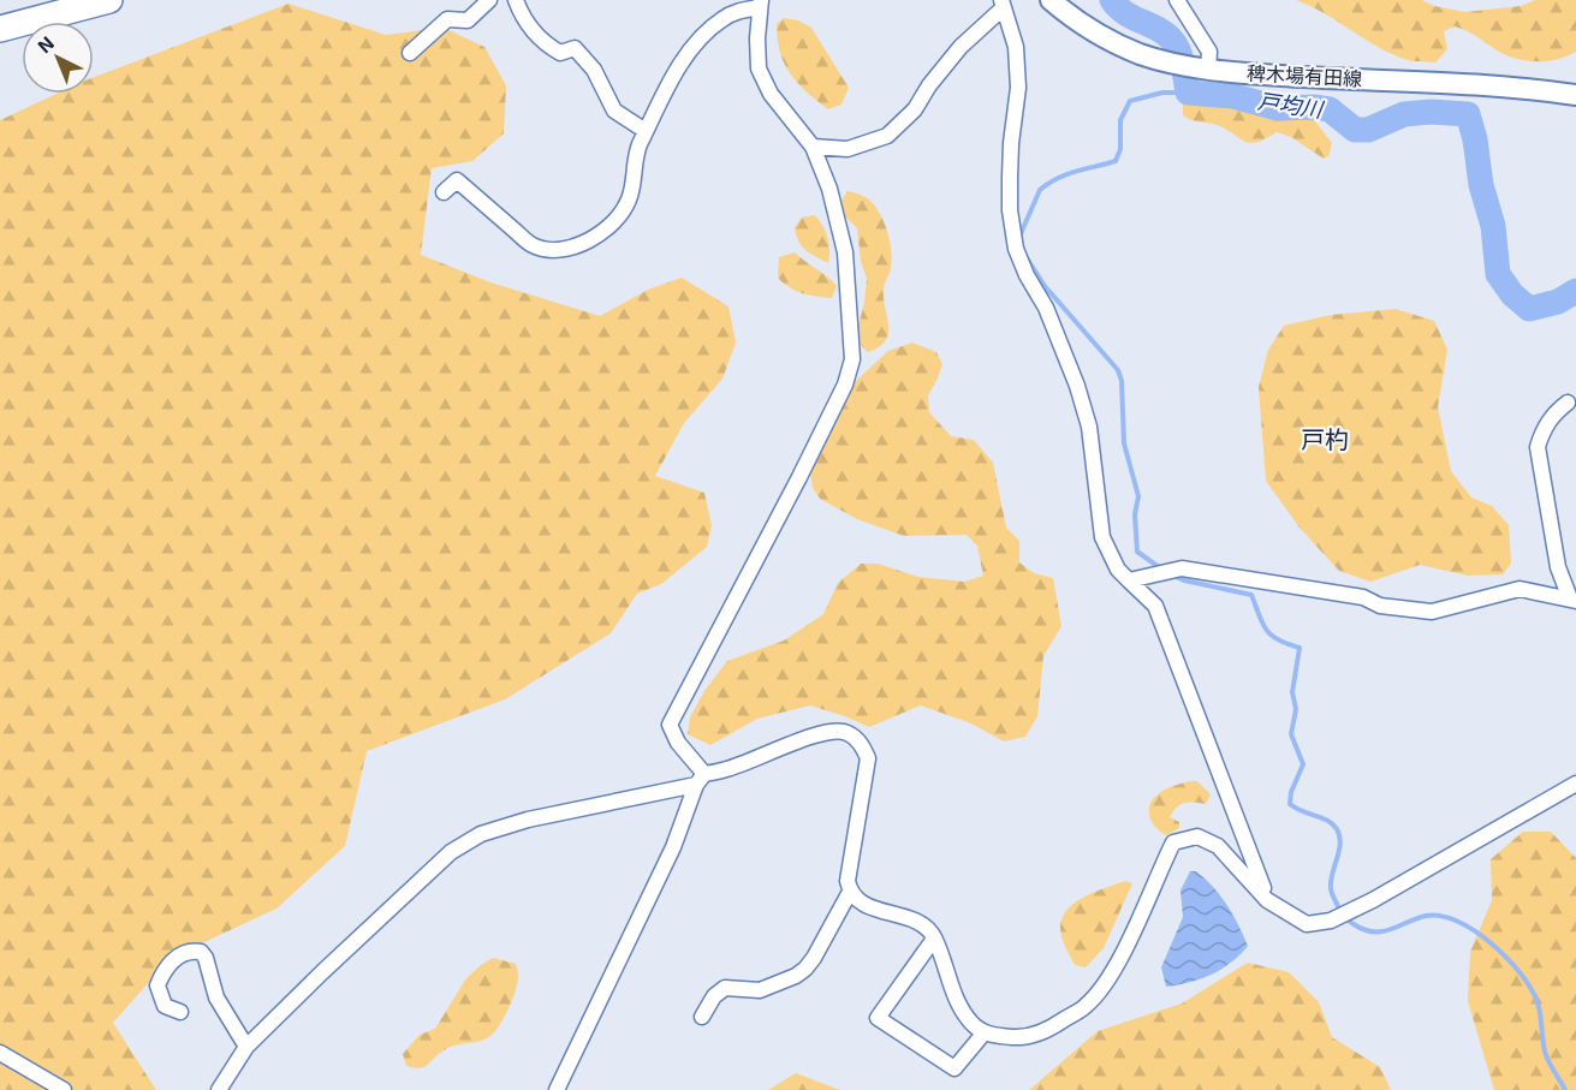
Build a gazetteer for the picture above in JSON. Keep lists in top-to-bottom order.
{
  "streets": {
    "main road": ["稗木場有田線"]
  },
  "districts": ["戸杓"],
  "water": ["戸均川"],
  "north": "top left"
}
